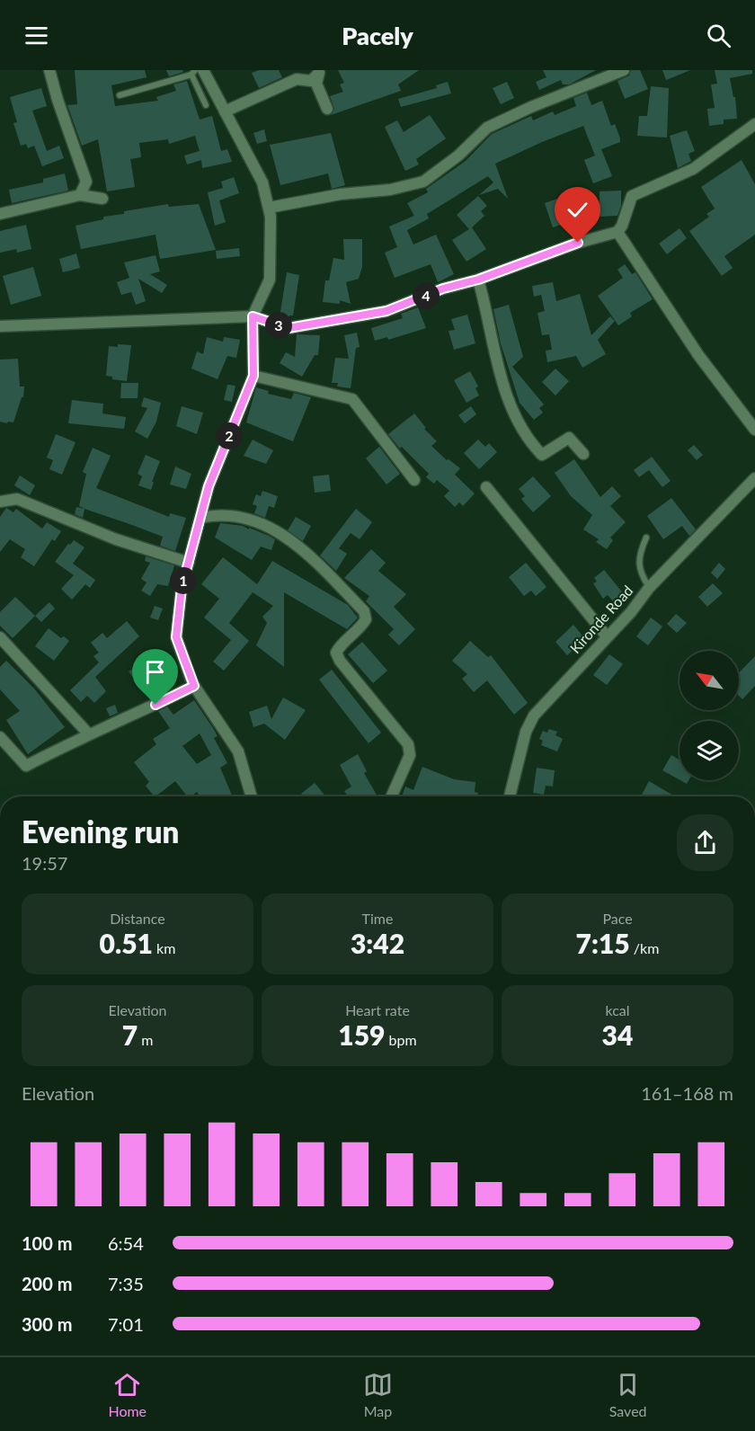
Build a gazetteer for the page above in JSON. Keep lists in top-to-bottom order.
{
  "streets": {
    "street": ["Kironde Road"]
  },
  "north": "top left",
  "page": {
    "header": "Pacely",
    "pins": [
      "4",
      "3",
      "2",
      "1"
    ],
    "heading": ["Evening run", "19:57"],
    "stats": [
      ["Distance", "0.51 km"],
      ["Time", "3:42"],
      ["Pace", "7:15 /km"],
      ["Elevation", "7 m"],
      ["Heart rate", "159 bpm"],
      ["kcal", "34"]
    ],
    "chart": ["Elevation", "161–168 m"],
    "list": [
      {
        "name": "100 m",
        "note": "6:54"
      },
      {
        "name": "200 m",
        "note": "7:35"
      },
      {
        "name": "300 m",
        "note": "7:01"
      }
    ],
    "tabs": ["Home", "Map", "Saved"]
  }
}
